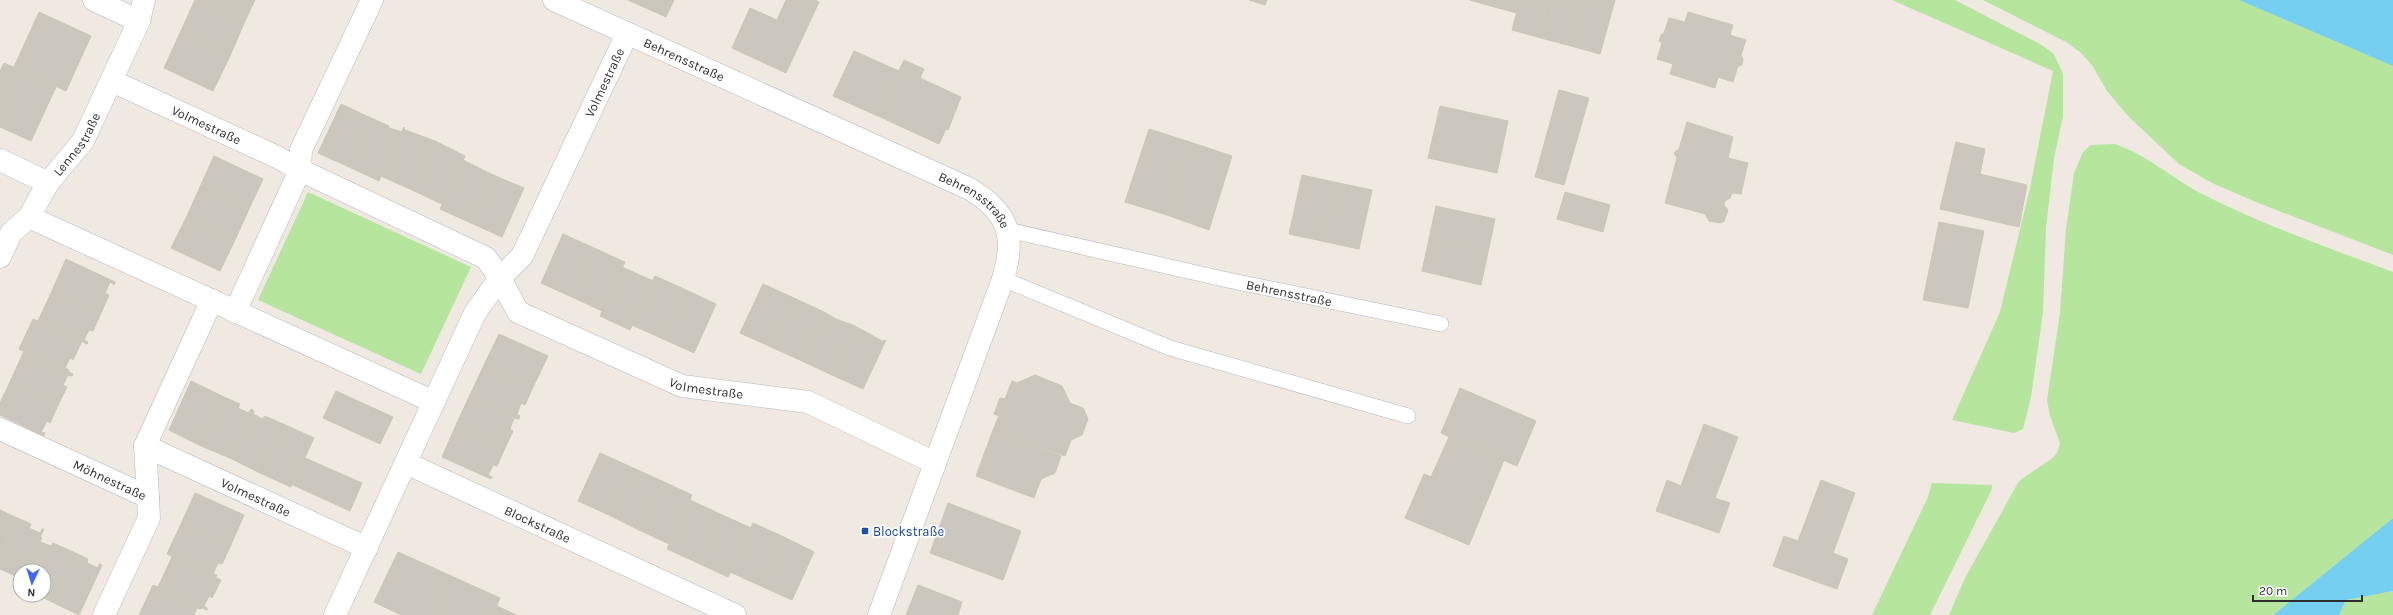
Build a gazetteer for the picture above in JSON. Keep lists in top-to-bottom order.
{
  "streets": {
    "street": [
      "Behrensstraße",
      "Volmestraße",
      "Lennestraße",
      "Möhnestraße",
      "Blockstraße"
    ]
  },
  "crossings": [
    ["Behrensstraße", "Volmestraße"],
    ["Volmestraße", "Lennestraße"],
    ["Volmestraße", "Blockstraße"]
  ],
  "places": {
    "transit": ["Blockstraße"]
  },
  "scale_bar": "20 m",
  "north": "bottom"
}
